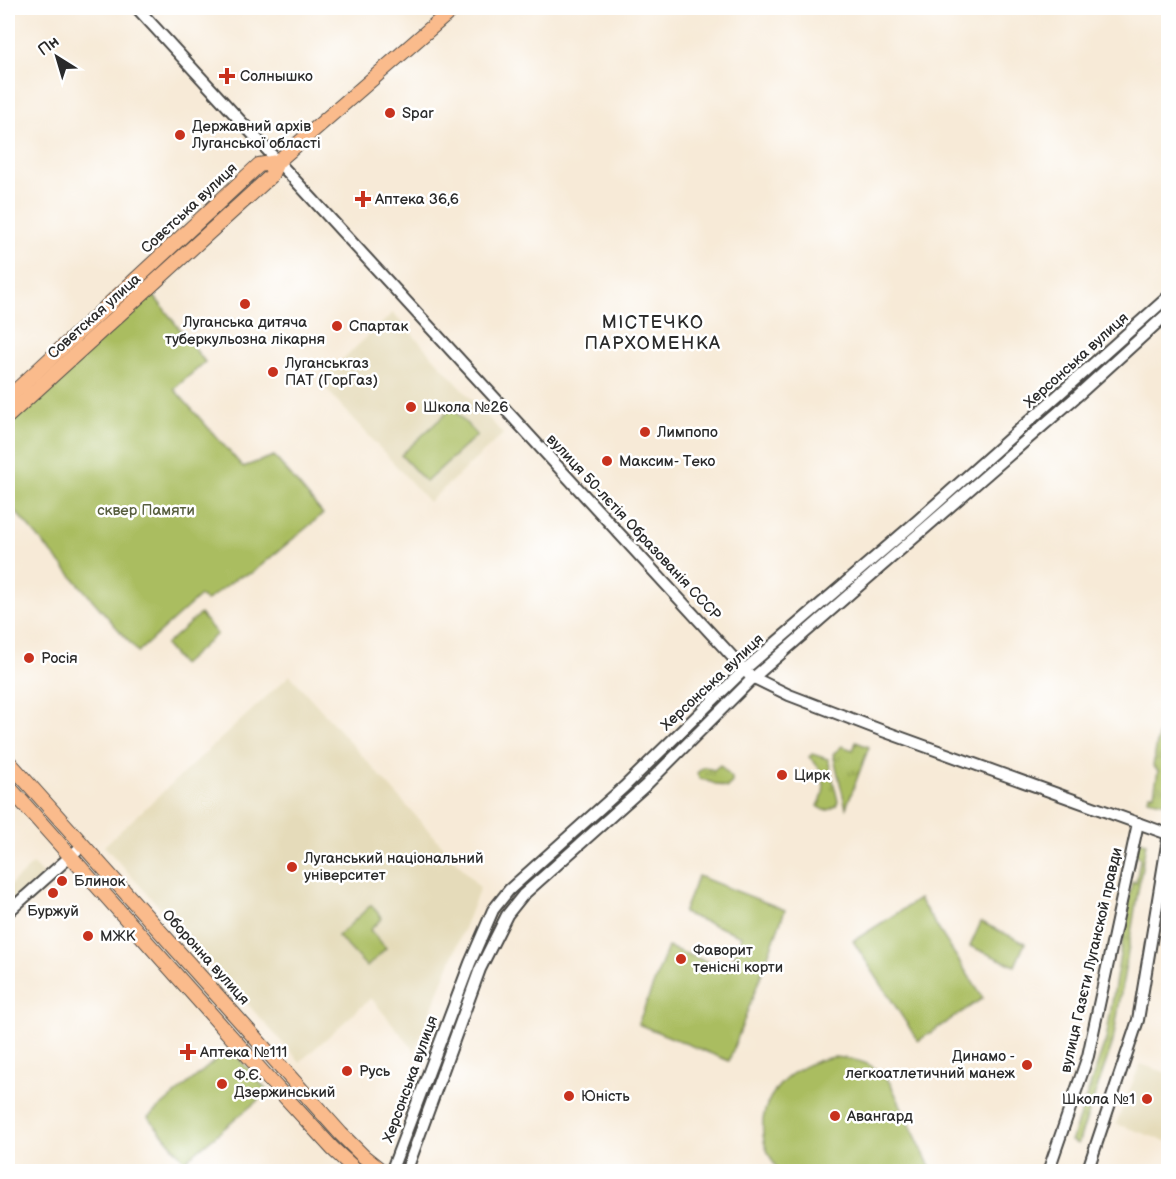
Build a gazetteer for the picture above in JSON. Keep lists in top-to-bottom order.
{
  "streets": {
    "main road": ["Совєтська вулиця", "Советская улица", "Оборонна вулиця"],
    "street": ["Херсонська вулиця", "вулиця 50-лєтія Образованія СССР", "вулиця Газєти Луганской правди"]
  },
  "crossings": [
    ["Совєтська вулиця", "Советская улица"],
    ["Совєтська вулиця", "вулиця 50-лєтія Образованія СССР"],
    ["Советская улица", "вулиця 50-лєтія Образованія СССР"],
    ["Херсонська вулиця", "вулиця 50-лєтія Образованія СССР"],
    ["вулиця 50-лєтія Образованія СССР", "вулиця Газєти Луганской правди"]
  ],
  "districts": ["МІСТЕЧКО ПАРХОМЕНКА"],
  "parks": ["сквер Памяти"],
  "places": {
    "health": ["Солнышко", "Аптека 36,6", "Аптека №111"],
    "other": [
      "Spar",
      "Державний архів Луганської області",
      "Луганська дитяча туберкульозна лікарня",
      "Спартак",
      "Луганськгаз ПАТ (ГорГаз)",
      "Школа №26",
      "Лимпопо",
      "Максим- Теко",
      "Росія",
      "Цирк",
      "Луганський національний університет",
      "Блинок",
      "Буржуй",
      "МЖК",
      "Фаворит тенісні корти",
      "Динамо - легкоатлетичний манеж",
      "Русь",
      "Ф.Є. Дзержинський",
      "Юність",
      "Школа №1",
      "Авангард"
    ]
  },
  "north": "top left"
}
